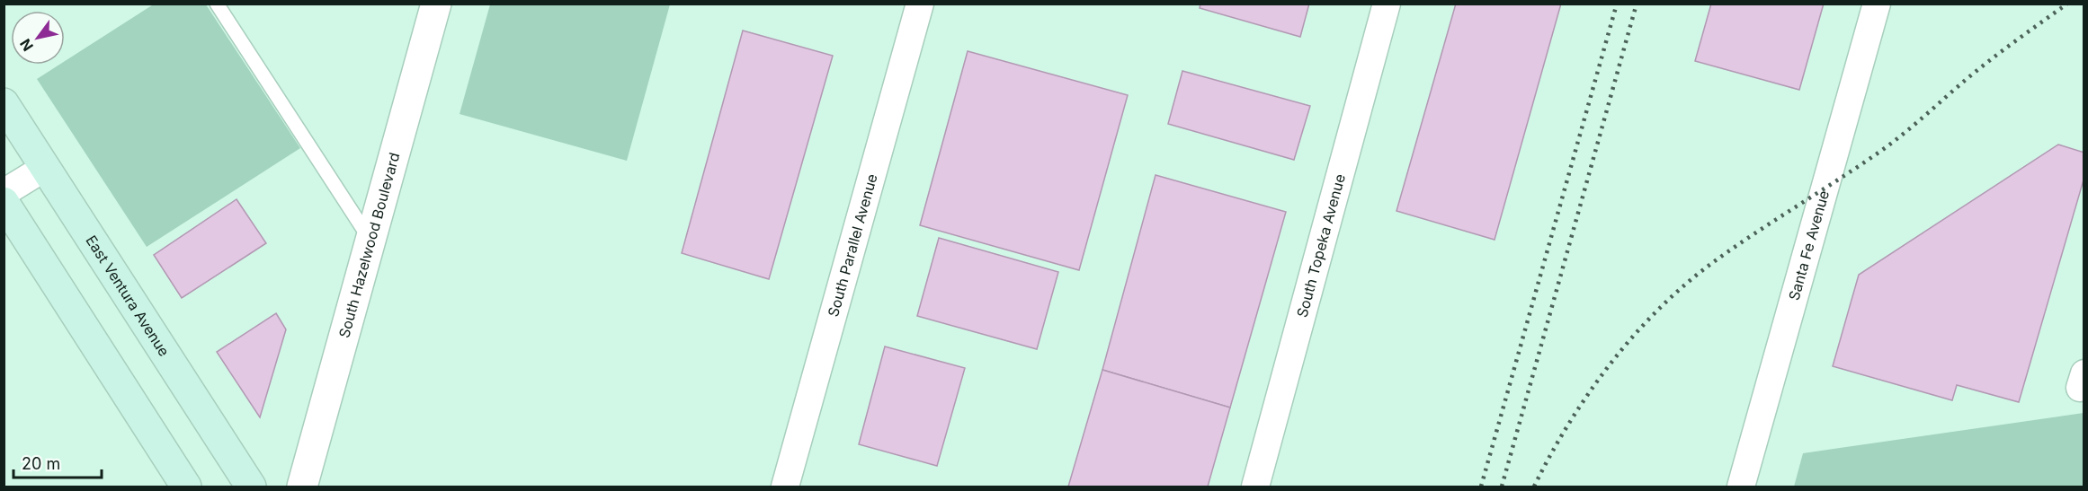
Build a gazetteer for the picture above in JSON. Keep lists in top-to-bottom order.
{
  "streets": {
    "main road": ["East Ventura Avenue"],
    "street": [
      "South Hazelwood Boulevard",
      "South Parallel Avenue",
      "South Topeka Avenue",
      "Santa Fe Avenue"
    ]
  },
  "scale_bar": "20 m",
  "north": "bottom left"
}
